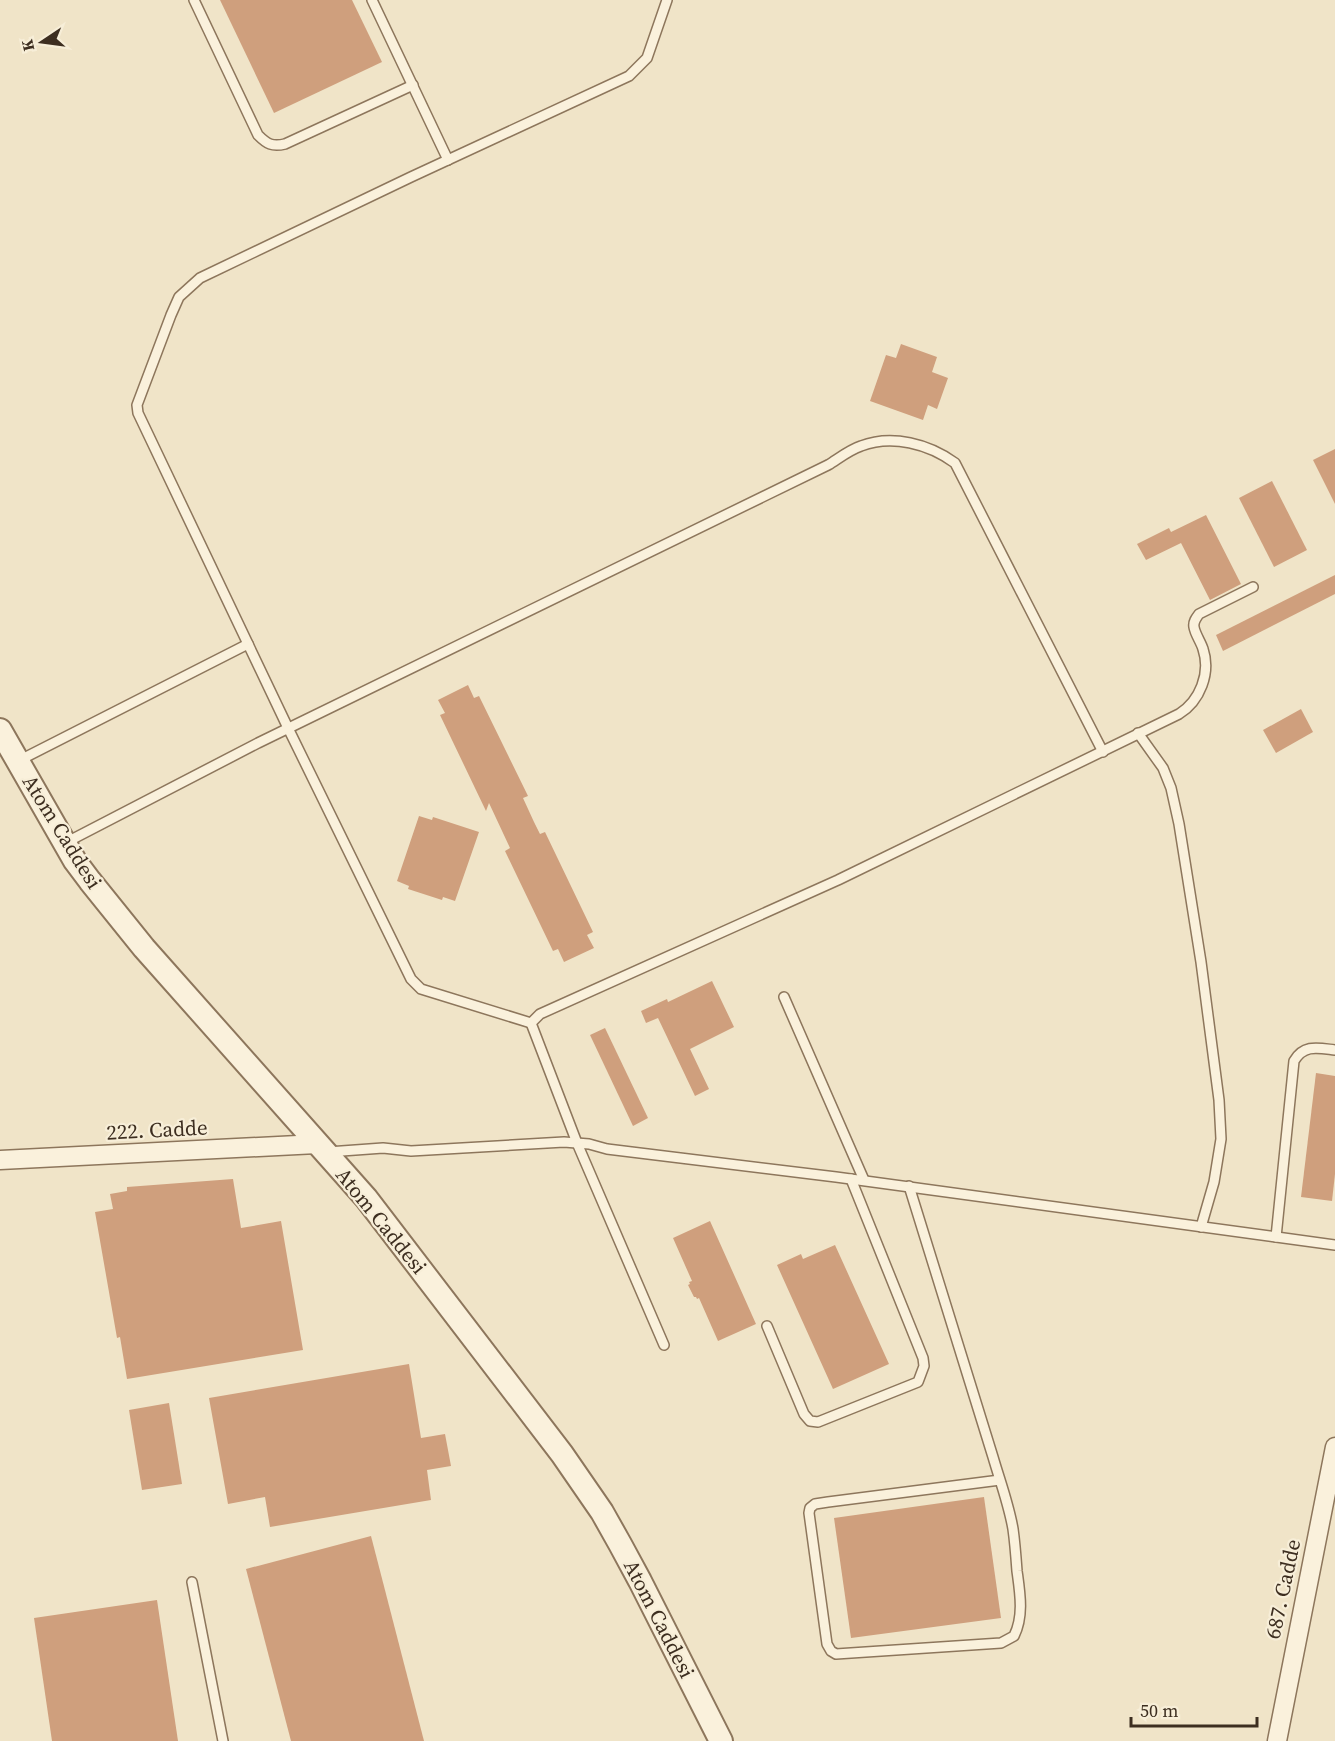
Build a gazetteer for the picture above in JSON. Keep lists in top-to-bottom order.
{
  "streets": {
    "street": ["Atom Caddesi", "222. Cadde", "687. Cadde"]
  },
  "crossings": [
    ["Atom Caddesi", "222. Cadde"]
  ],
  "scale_bar": "50 m",
  "north": "left"
}
